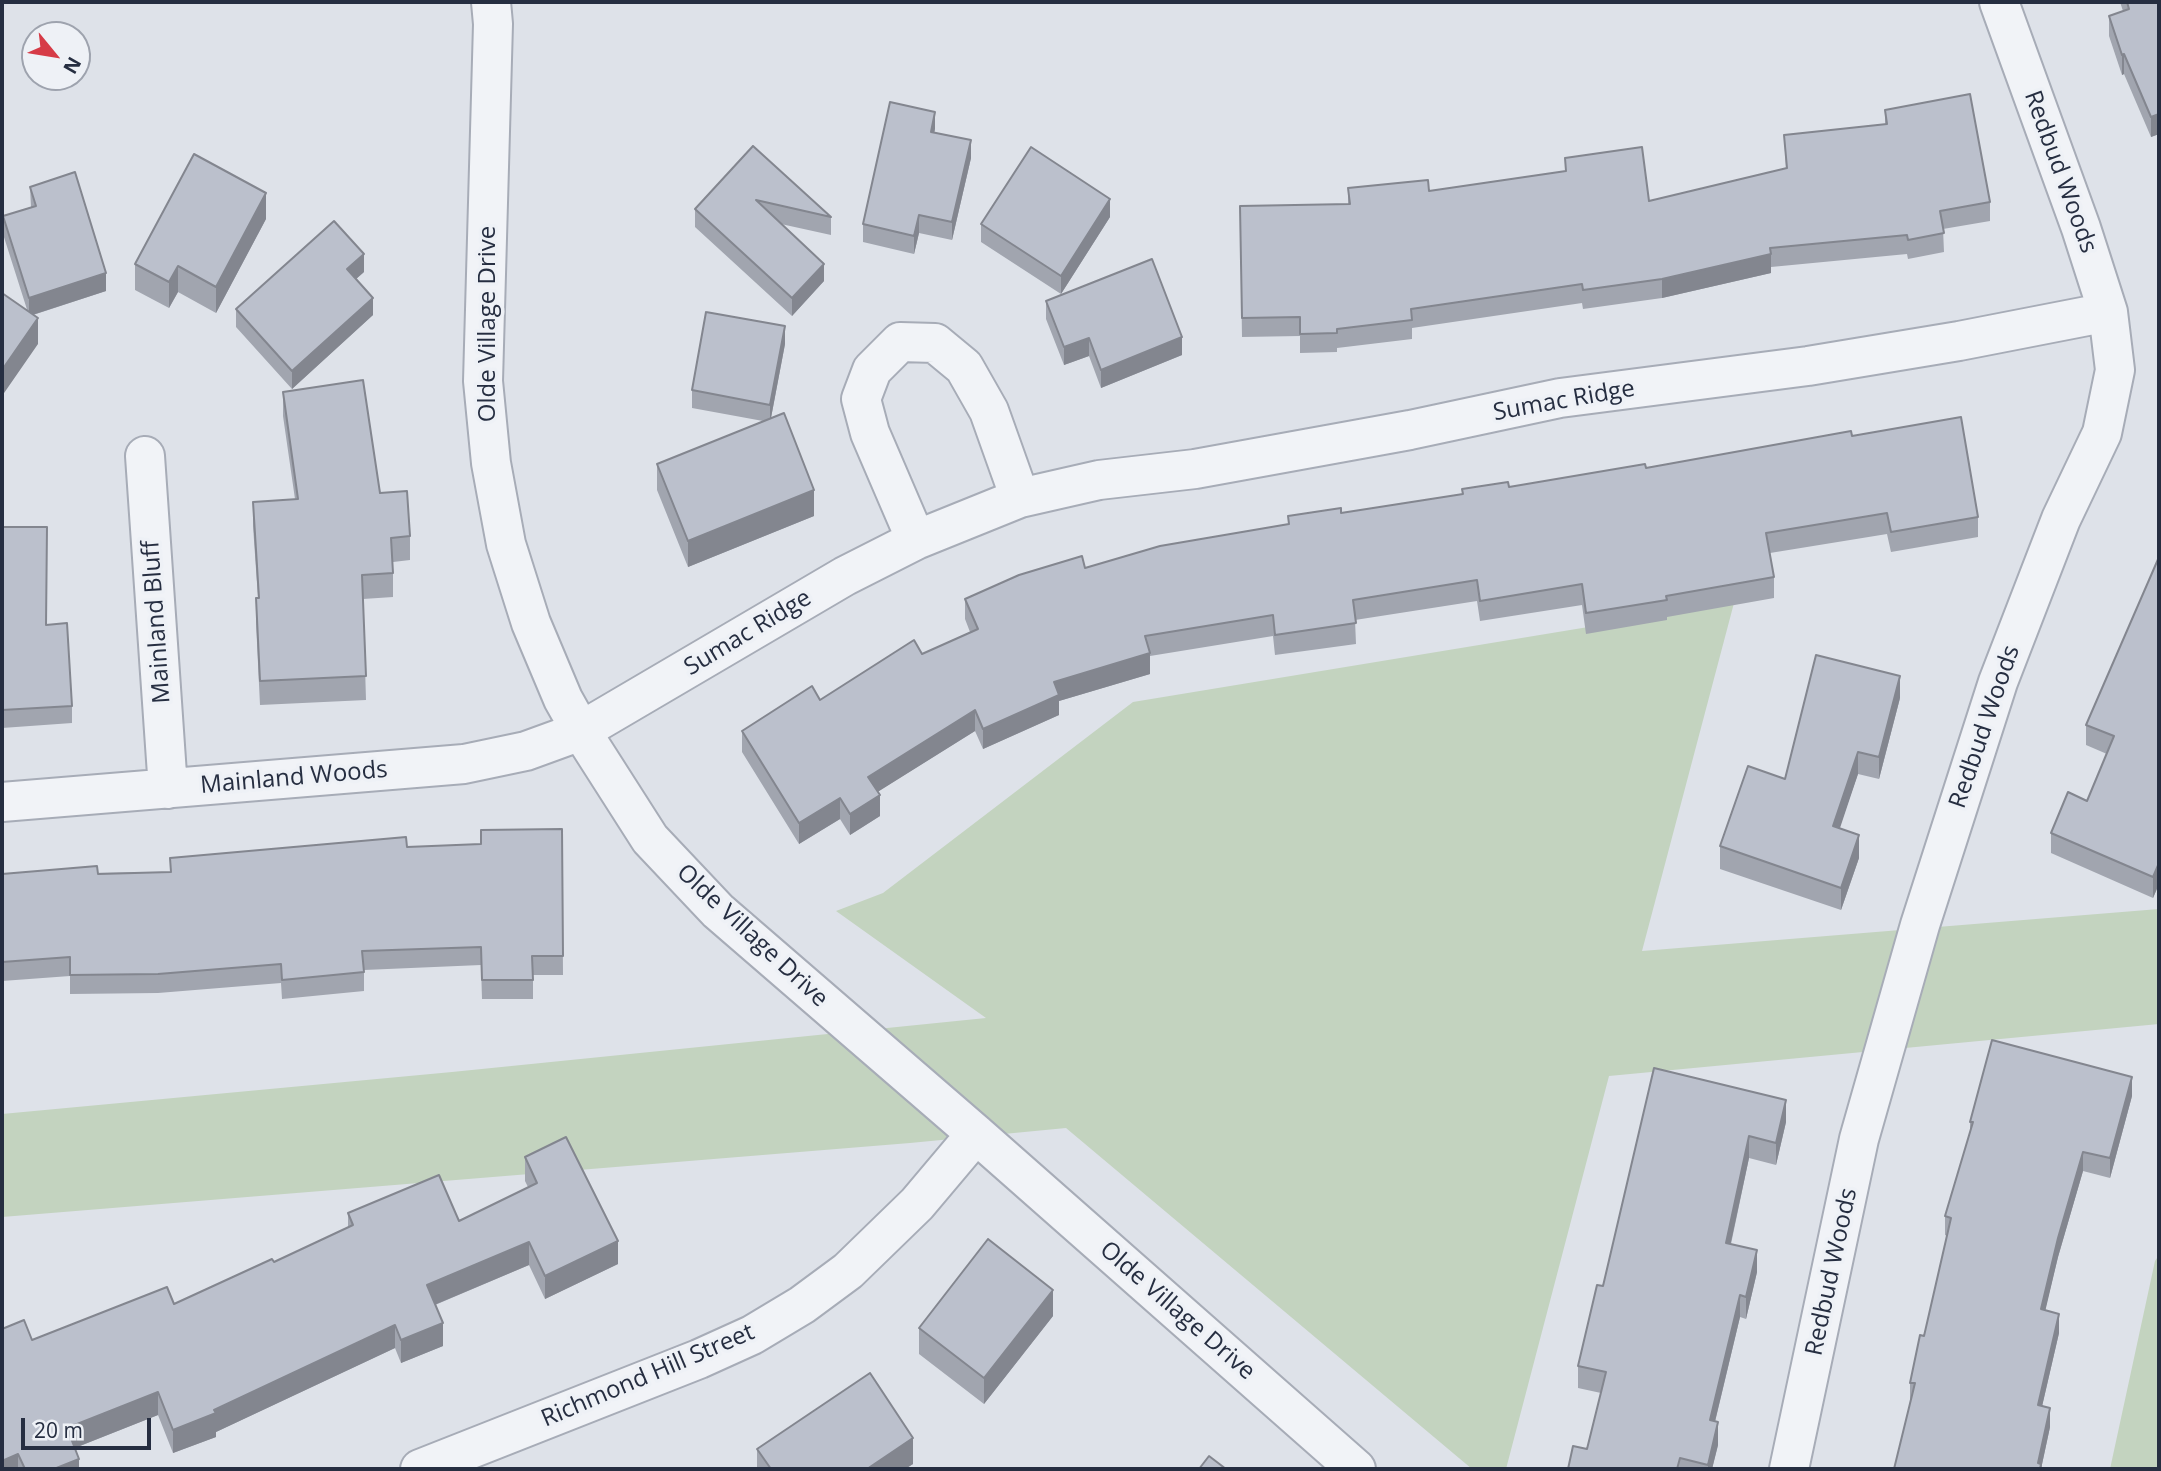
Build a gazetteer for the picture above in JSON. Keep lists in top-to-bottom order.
{
  "streets": {
    "street": [
      "Redbud Woods",
      "Olde Village Drive",
      "Sumac Ridge",
      "Mainland Bluff",
      "Mainland Woods",
      "Richmond Hill Street"
    ]
  },
  "crossings": [
    ["Redbud Woods", "Sumac Ridge"],
    ["Olde Village Drive", "Sumac Ridge"],
    ["Olde Village Drive", "Mainland Woods"],
    ["Olde Village Drive", "Richmond Hill Street"],
    ["Sumac Ridge", "Mainland Woods"],
    ["Mainland Bluff", "Mainland Woods"]
  ],
  "scale_bar": "20 m",
  "north": "bottom right"
}
